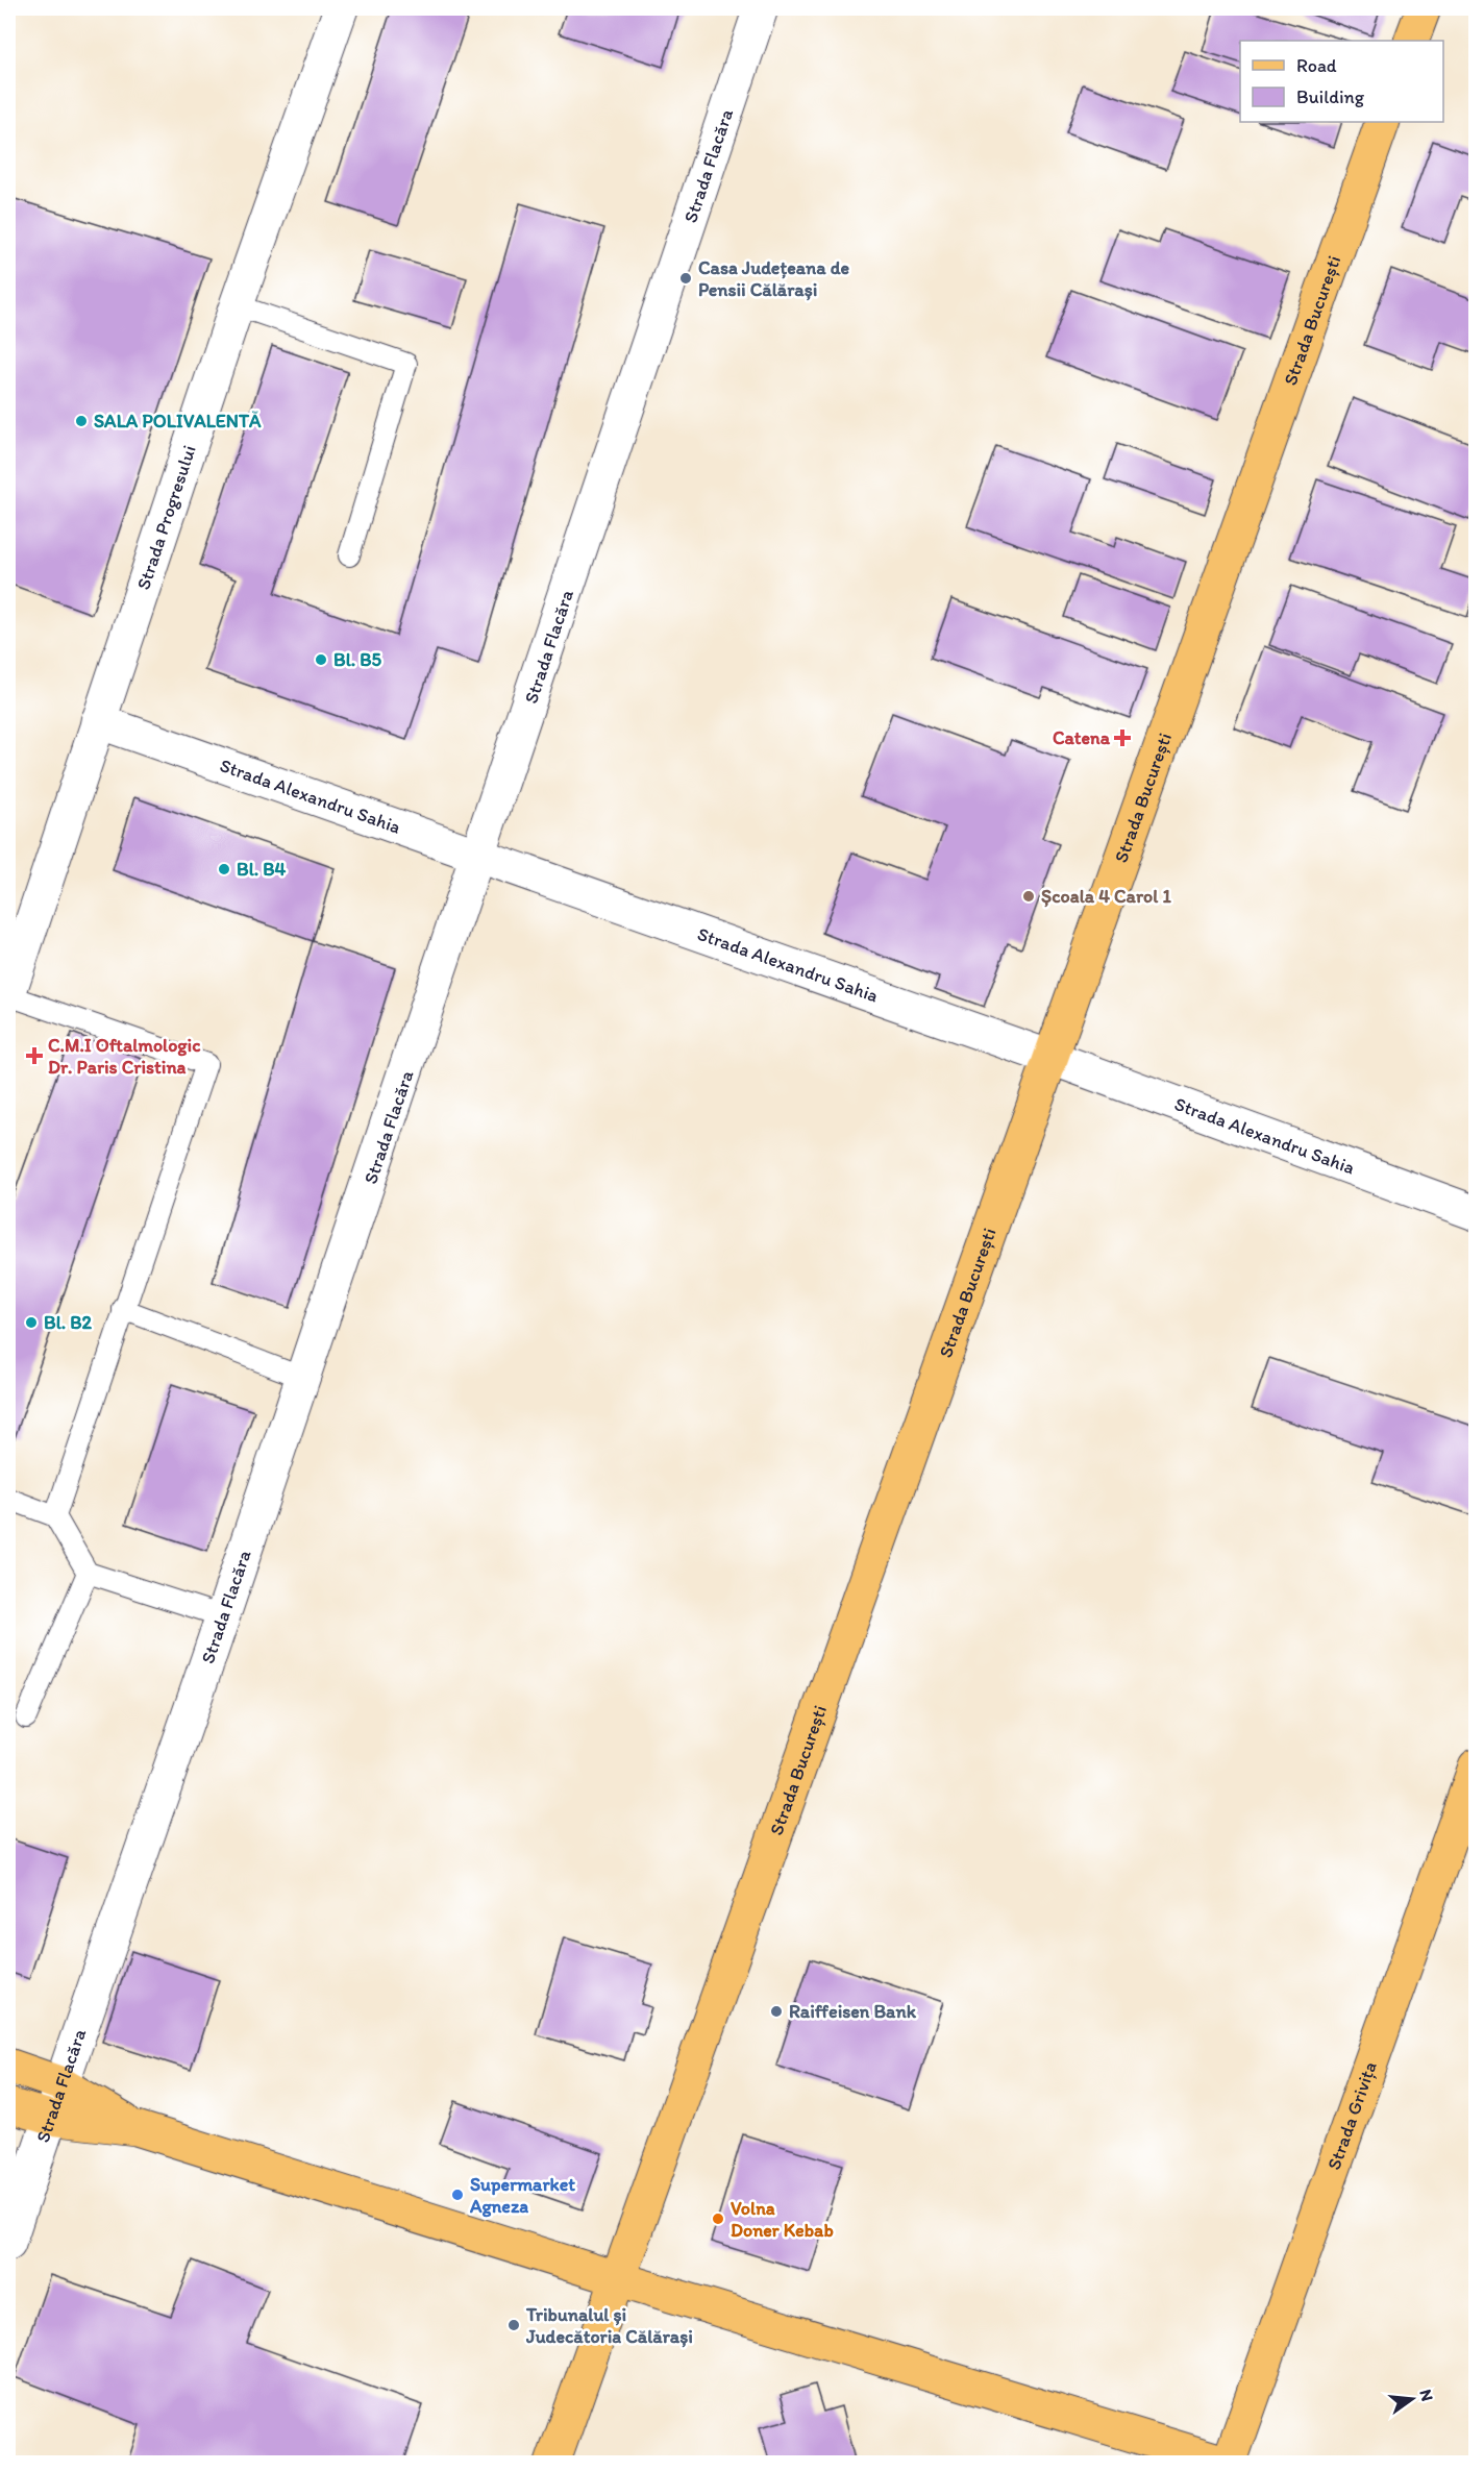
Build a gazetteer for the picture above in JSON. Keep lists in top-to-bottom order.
{
  "streets": {
    "main road": ["Strada București", "Strada Grivița"],
    "street": ["Strada Flacăra", "Strada Progresului", "Strada Alexandru Sahia"]
  },
  "crossings": [
    ["Strada Flacăra", "Strada Alexandru Sahia"],
    ["Strada București", "Strada Alexandru Sahia"],
    ["Strada Progresului", "Strada Alexandru Sahia"]
  ],
  "places": {
    "other": [
      "Casa Județeana de Pensii Călărași",
      "SALA POLIVALENTĂ",
      "Bl. B5",
      "Bl. B4",
      "Școala 4 Carol 1",
      "Bl. B2",
      "Raiffeisen Bank",
      "Supermarket Agneza",
      "Volna Doner Kebab",
      "Tribunalul și Judecătoria Călărași"
    ],
    "health": ["Catena", "C.M.I Oftalmologic Dr. Paris Cristina"]
  },
  "legend": ["Road", "Building"],
  "north": "right"
}
